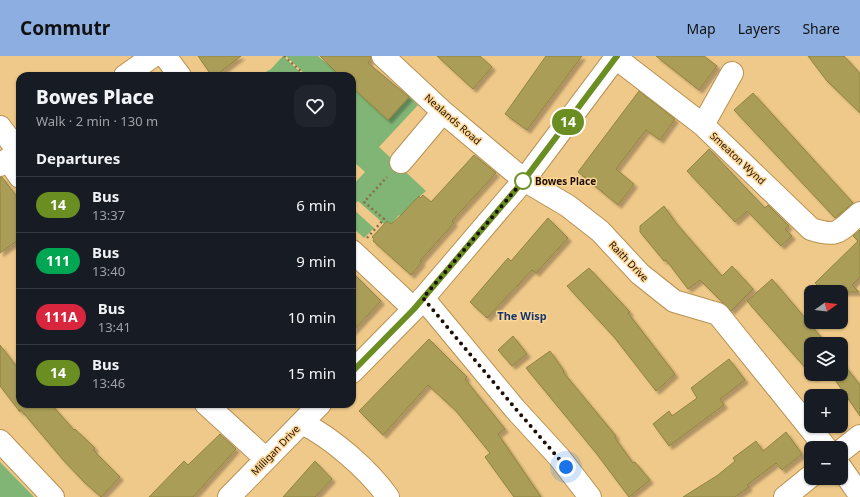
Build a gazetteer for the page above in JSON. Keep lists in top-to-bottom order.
{
  "streets": {
    "street": [
      "Nealands Road",
      "Smeaton Wynd",
      "Raith Drive",
      "Milligan Drive"
    ]
  },
  "crossings": [
    ["Nealands Road", "Raith Drive"]
  ],
  "districts": ["The Wisp"],
  "places": ["Bowes Place"],
  "lines": ["bus line 14"],
  "north": "right",
  "page": {
    "header": "Commutr",
    "nav": ["Map", "Layers", "Share"],
    "on_map": "14",
    "heading": [
      ["Bowes Place", "Walk · 2 min · 130 m"],
      "Departures"
    ],
    "list": [
      {
        "mark": "14",
        "name": "Bus",
        "note": "13:37",
        "value": "6 min"
      },
      {
        "mark": "111",
        "name": "Bus",
        "note": "13:40",
        "value": "9 min"
      },
      {
        "mark": "111A",
        "name": "Bus",
        "note": "13:41",
        "value": "10 min"
      },
      {
        "mark": "14",
        "name": "Bus",
        "note": "13:46",
        "value": "15 min"
      }
    ],
    "map_buttons": ["+", "−"]
  }
}
